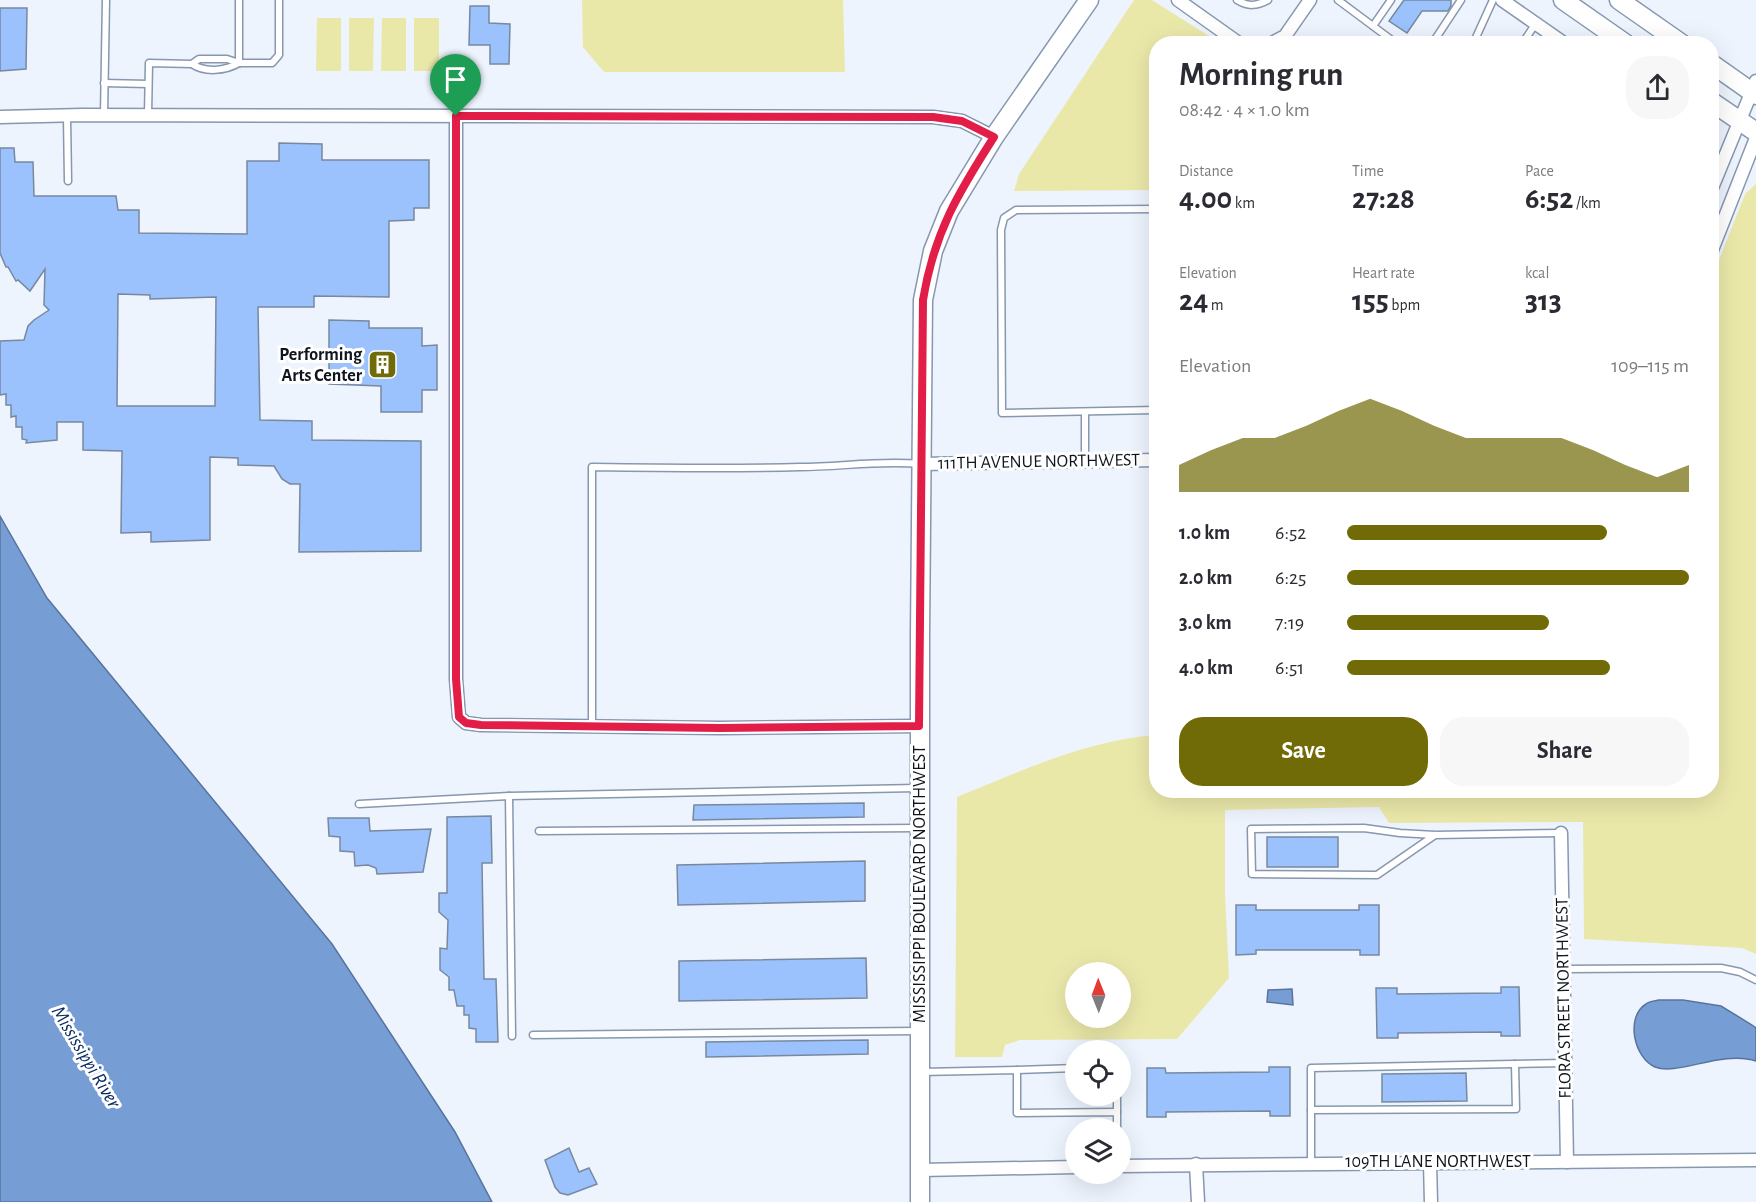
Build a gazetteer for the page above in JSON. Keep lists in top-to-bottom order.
{
  "streets": {
    "street": [
      "111TH AVENUE NORTHWEST",
      "MISSISSIPPI BOULEVARD NORTHWEST",
      "FLORA STREET NORTHWEST",
      "109TH LANE NORTHWEST"
    ]
  },
  "crossings": [
    ["111TH AVENUE NORTHWEST", "MISSISSIPPI BOULEVARD NORTHWEST"],
    ["FLORA STREET NORTHWEST", "109TH LANE NORTHWEST"]
  ],
  "water": ["Mississippi River"],
  "places": {
    "building": ["Performing Arts Center"]
  },
  "north": "top",
  "page": {
    "heading": ["Morning run", "08:42 · 4 × 1.0 km"],
    "stats": [
      ["Distance", "4.00 km"],
      ["Time", "27:28"],
      ["Pace", "6:52 /km"],
      ["Elevation", "24 m"],
      ["Heart rate", "155 bpm"],
      ["kcal", "313"]
    ],
    "chart": ["Elevation", "109–115 m"],
    "list": [
      {
        "name": "1.0 km",
        "note": "6:52"
      },
      {
        "name": "2.0 km",
        "note": "6:25"
      },
      {
        "name": "3.0 km",
        "note": "7:19"
      },
      {
        "name": "4.0 km",
        "note": "6:51"
      }
    ],
    "buttons": ["Save", "Share"]
  }
}
